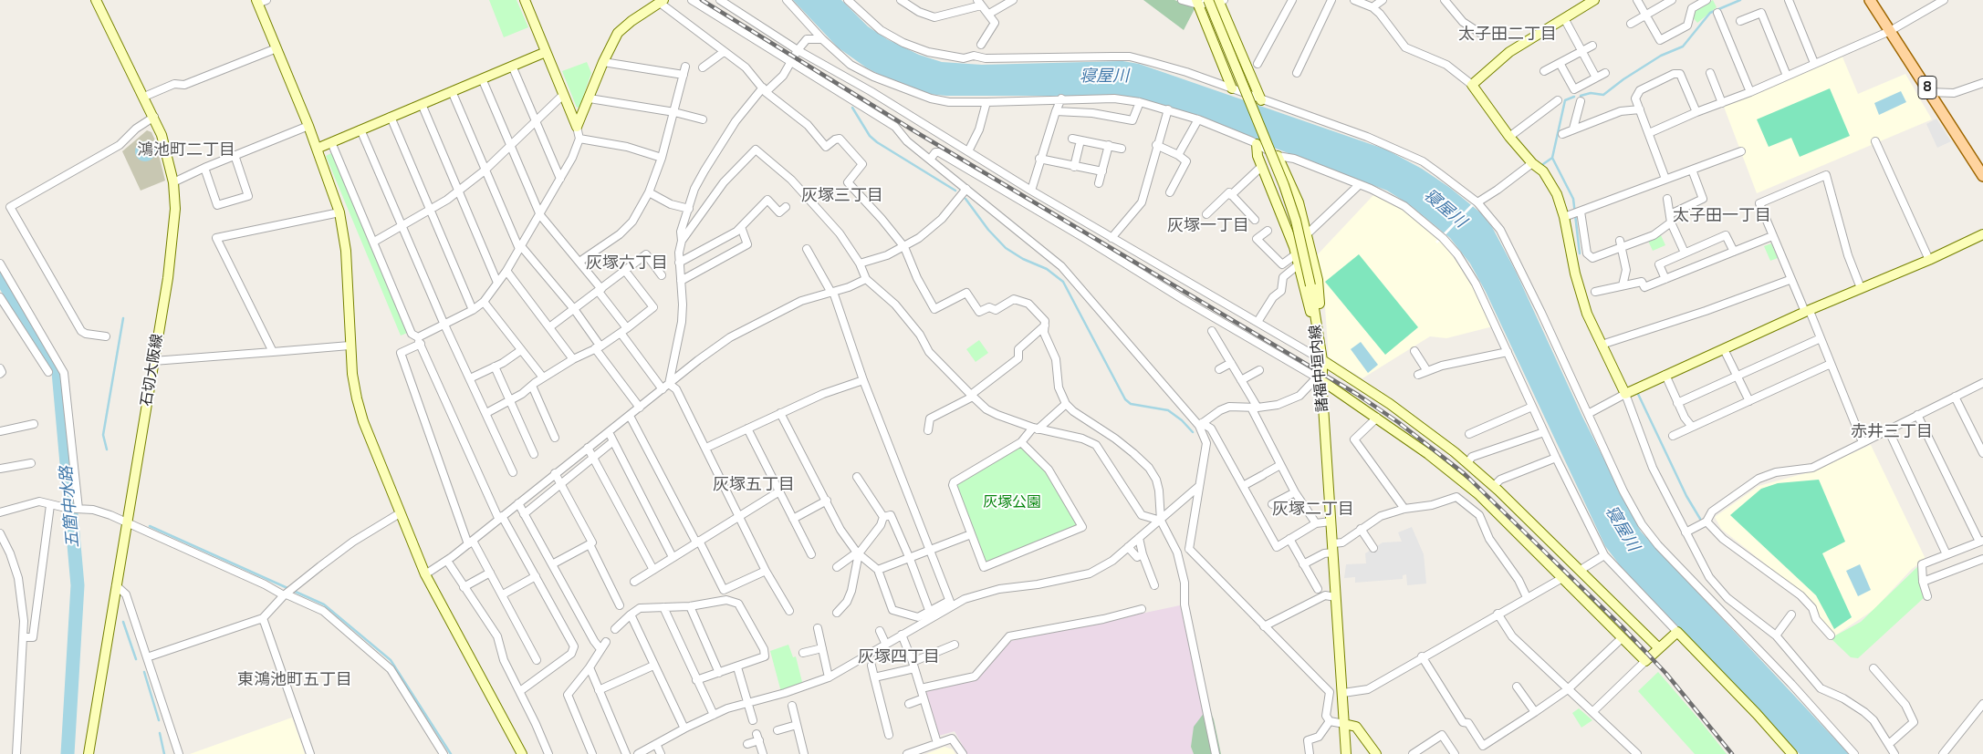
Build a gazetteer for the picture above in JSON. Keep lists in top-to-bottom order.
{
  "streets": {
    "main road": ["8"],
    "street": ["諸福中垣内線", "石切大阪線"]
  },
  "districts": [
    "太子田二丁目",
    "鴻池町二丁目",
    "灰塚三丁目",
    "太子田一丁目",
    "灰塚一丁目",
    "灰塚六丁目",
    "赤井三丁目",
    "灰塚五丁目",
    "灰塚二丁目",
    "灰塚四丁目",
    "東鴻池町五丁目"
  ],
  "water": ["寝屋川", "五箇中水路"],
  "parks": ["灰塚公園"]
}
